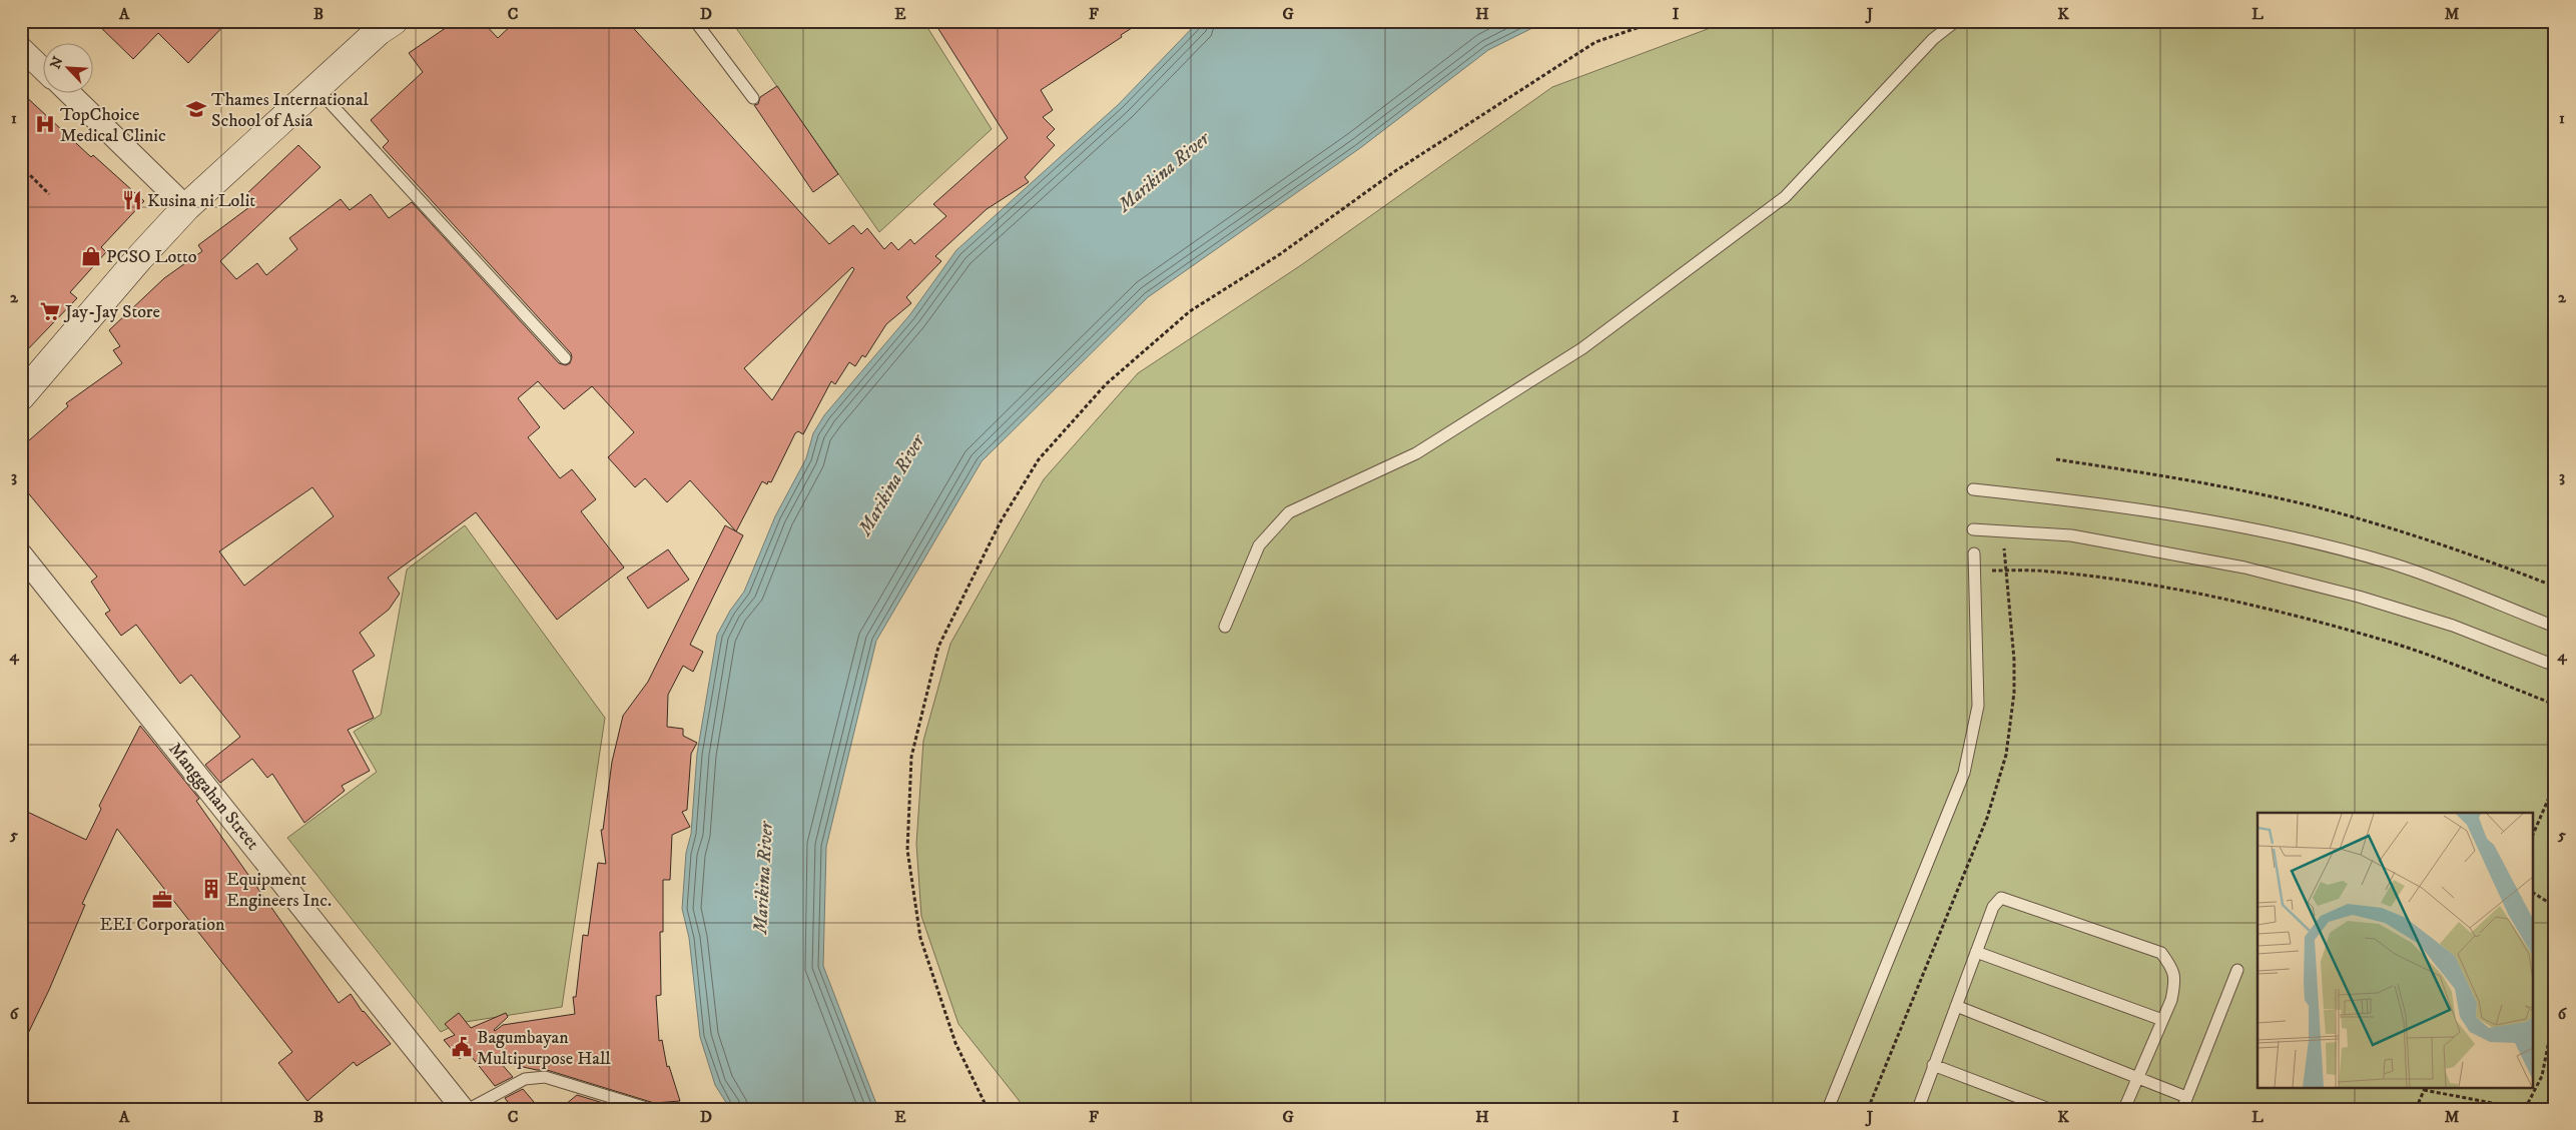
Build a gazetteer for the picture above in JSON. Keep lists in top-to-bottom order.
{
  "streets": {
    "street": ["Manggahan Street"]
  },
  "water": ["Marikina River"],
  "places": {
    "school or university": ["Thames International School of Asia"],
    "hospital": ["TopChoice Medical Clinic"],
    "restaurant": ["Kusina ni Lolit"],
    "shop": ["PCSO Lotto"],
    "supermarket": ["Jay-Jay Store"],
    "building": ["Equipment Engineers Inc."],
    "office": ["EEI Corporation"],
    "public building": ["Bagumbayan Multipurpose Hall"]
  },
  "north": "top left",
  "grid": {
    "columns": [
      "A",
      "B",
      "C",
      "D",
      "E",
      "F",
      "G",
      "H",
      "I",
      "J",
      "K",
      "L",
      "M"
    ],
    "rows": [
      "1",
      "2",
      "3",
      "4",
      "5",
      "6"
    ]
  }
}
